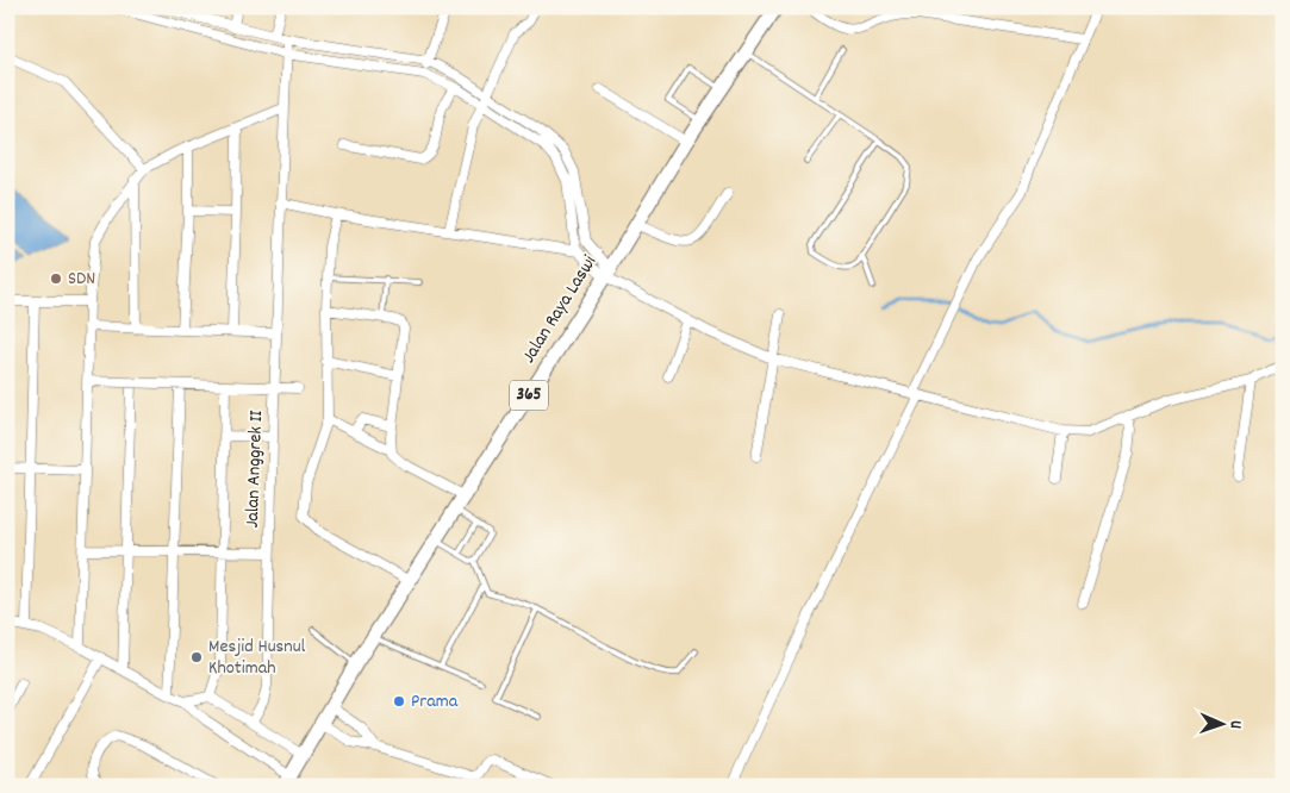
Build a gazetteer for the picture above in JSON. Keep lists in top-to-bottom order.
{
  "streets": {
    "main road": ["Jalan Raya Laswi", "365"],
    "street": ["Jalan Anggrek II"]
  },
  "places": ["SDN", "Mesjid Husnul Khotimah", "Prama"],
  "north": "right"
}
